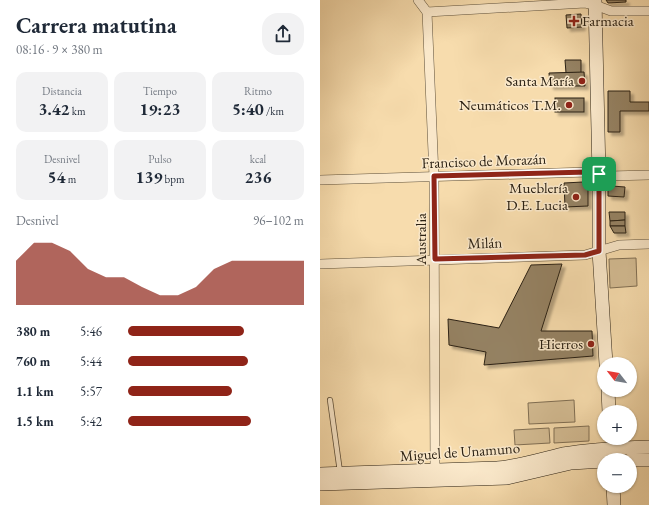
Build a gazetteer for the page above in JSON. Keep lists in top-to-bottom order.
{
  "streets": {
    "street": [
      "Francisco de Morazán",
      "Australia",
      "Milán",
      "Miguel de Unamuno"
    ]
  },
  "crossings": [
    ["Francisco de Morazán", "Australia"],
    ["Australia", "Milán"],
    ["Australia", "Miguel de Unamuno"]
  ],
  "places": {
    "health": ["Farmacia"],
    "other": [
      "Santa María",
      "Neumáticos T.M.",
      "Mueblería D.E. Lucia",
      "Hierros"
    ]
  },
  "north": "top left",
  "page": {
    "heading": ["Carrera matutina", "08:16 · 9 × 380 m"],
    "stats": [
      ["Distancia", "3.42 km"],
      ["Tiempo", "19:23"],
      ["Ritmo", "5:40 /km"],
      ["Desnivel", "54 m"],
      ["Pulso", "139 bpm"],
      ["kcal", "236"]
    ],
    "chart": ["Desnivel", "96–102 m"],
    "list": [
      {
        "name": "380 m",
        "note": "5:46"
      },
      {
        "name": "760 m",
        "note": "5:44"
      },
      {
        "name": "1.1 km",
        "note": "5:57"
      },
      {
        "name": "1.5 km",
        "note": "5:42"
      }
    ],
    "map_buttons": ["+", "−"]
  }
}
